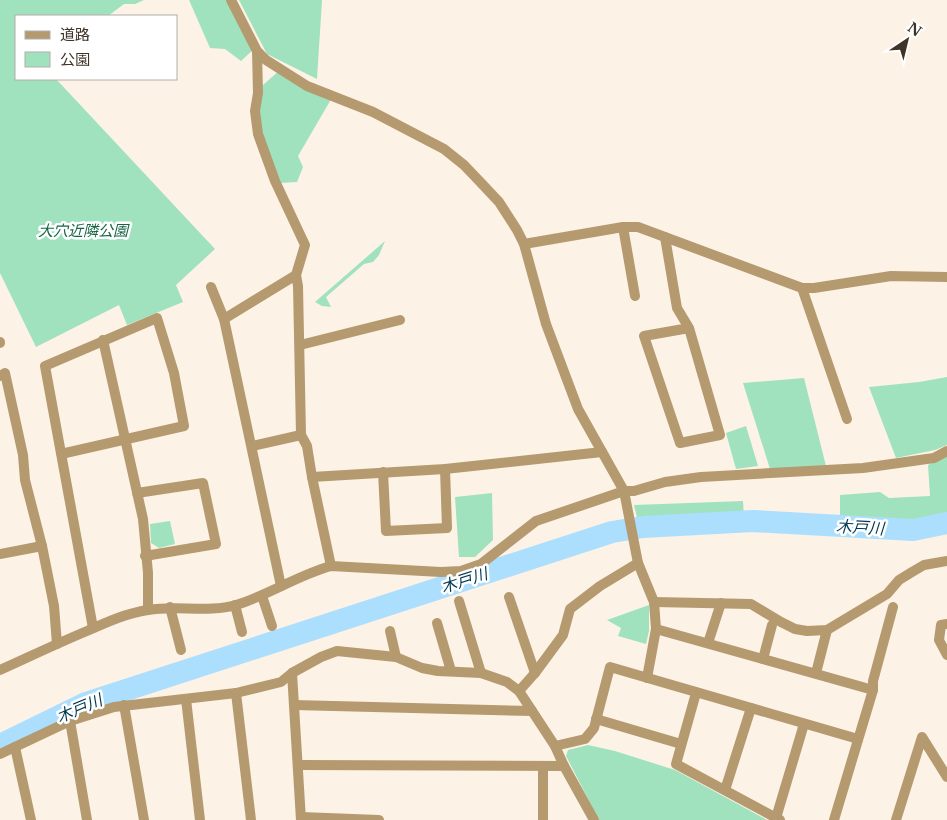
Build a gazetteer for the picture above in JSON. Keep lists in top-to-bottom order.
{
  "water": ["木戸川"],
  "parks": ["大穴近隣公園"],
  "legend": ["道路", "公園"],
  "north": "top right"
}
